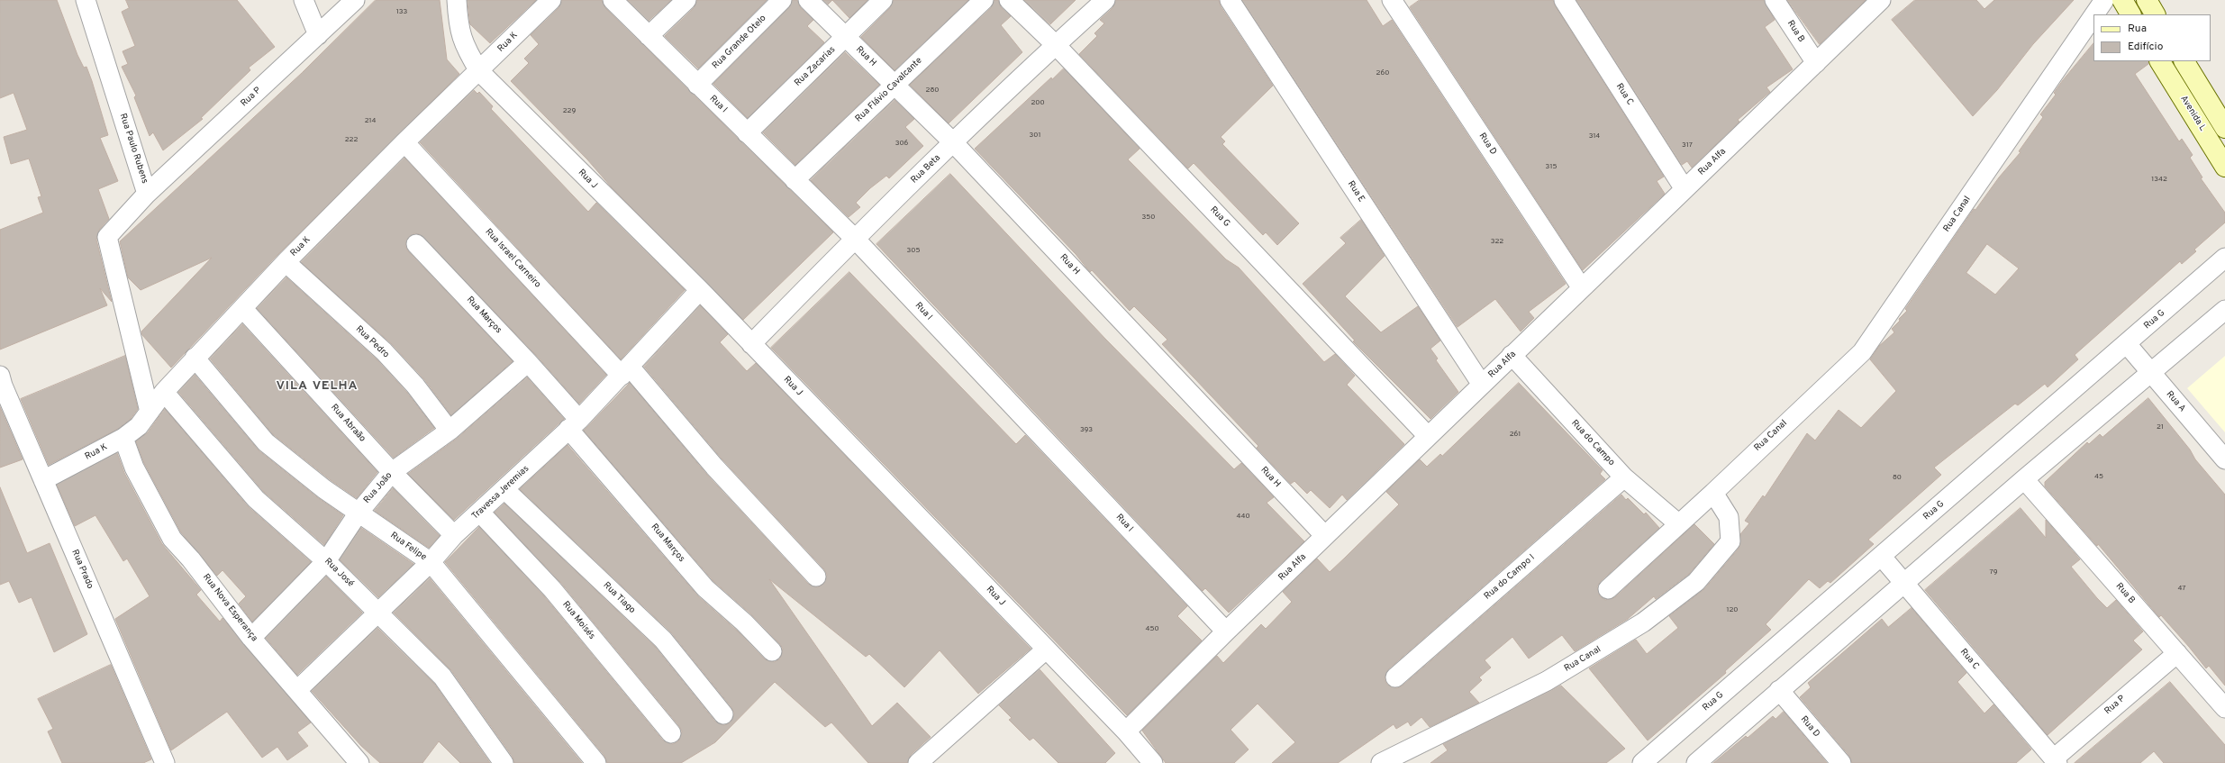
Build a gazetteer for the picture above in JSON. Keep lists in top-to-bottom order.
{
  "streets": {
    "street": [
      "Rua B",
      "Rua K",
      "Rua Grande Otelo",
      "Rua H",
      "Rua Zacarias",
      "Rua Flávio Cavalcante",
      "Rua C",
      "Rua P",
      "Rua I",
      "Avenida L",
      "Rua D",
      "Rua Paulo Rubens",
      "Rua Alfa",
      "Rua Beta",
      "Rua J",
      "Rua E",
      "Rua Canal",
      "Rua G",
      "Rua Israel Carneiro",
      "Rua Marços",
      "Rua Pedro",
      "Rua A",
      "Rua Abraão",
      "Rua do Campo",
      "Rua João",
      "Travessa Jeremias",
      "Rua Felipe",
      "Rua Prado",
      "Rua José",
      "Rua do Campo I",
      "Rua Tiago",
      "Rua Nova Esperança",
      "Rua Moisés"
    ]
  },
  "crossings": [
    ["Rua B", "Rua P"],
    ["Rua B", "Rua Alfa"],
    ["Rua K", "Rua Paulo Rubens"],
    ["Rua K", "Rua J"],
    ["Rua K", "Rua Israel Carneiro"],
    ["Rua K", "Rua Pedro"],
    ["Rua K", "Rua Abraão"],
    ["Rua K", "Rua Felipe"],
    ["Rua K", "Rua Prado"],
    ["Rua K", "Rua José"],
    ["Rua K", "Rua Nova Esperança"],
    ["Rua Grande Otelo", "Rua I"],
    ["Rua H", "Rua Zacarias"],
    ["Rua H", "Rua Flávio Cavalcante"],
    ["Rua H", "Rua Alfa"],
    ["Rua H", "Rua Beta"],
    ["Rua Zacarias", "Rua I"],
    ["Rua Flávio Cavalcante", "Rua I"],
    ["Rua C", "Rua P"],
    ["Rua C", "Rua Alfa"],
    ["Rua C", "Rua G"],
    ["Rua P", "Rua Paulo Rubens"],
    ["Rua I", "Rua Alfa"],
    ["Rua I", "Rua Beta"],
    ["Rua D", "Rua Alfa"],
    ["Rua Alfa", "Rua J"],
    ["Rua Alfa", "Rua E"],
    ["Rua Alfa", "Rua G"],
    ["Rua Alfa", "Rua do Campo"],
    ["Rua Beta", "Rua J"],
    ["Rua Beta", "Rua G"],
    ["Rua J", "Travessa Jeremias"],
    ["Rua G", "Rua A"],
    ["Rua Israel Carneiro", "Travessa Jeremias"],
    ["Rua Marços", "Rua João"],
    ["Rua Marços", "Travessa Jeremias"],
    ["Rua Pedro", "Rua João"],
    ["Rua Abraão", "Rua João"],
    ["Rua Abraão", "Travessa Jeremias"],
    ["Rua do Campo", "Rua do Campo I"],
    ["Rua João", "Rua Felipe"],
    ["Rua João", "Rua José"],
    ["Rua João", "Rua Nova Esperança"],
    ["Travessa Jeremias", "Rua Felipe"],
    ["Travessa Jeremias", "Rua José"],
    ["Travessa Jeremias", "Rua Tiago"],
    ["Travessa Jeremias", "Rua Nova Esperança"],
    ["Travessa Jeremias", "Rua Moisés"]
  ],
  "districts": ["VILA VELHA"],
  "house_numbers": [
    "133",
    "260",
    "280",
    "200",
    "229",
    "214",
    "301",
    "314",
    "222",
    "306",
    "317",
    "315",
    "1342",
    "350",
    "322",
    "305",
    "21",
    "393",
    "261",
    "45",
    "80",
    "440",
    "79",
    "47",
    "120",
    "450"
  ],
  "legend": ["Rua", "Edifício"]
}
